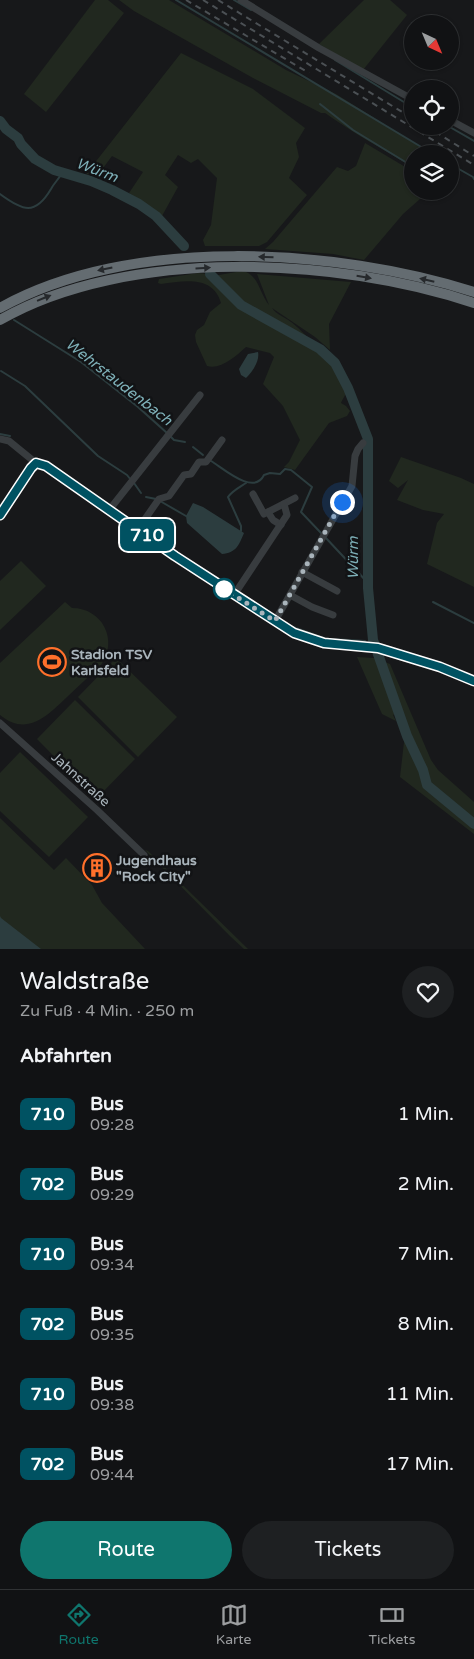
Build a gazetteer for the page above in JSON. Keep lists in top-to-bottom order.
{
  "streets": {
    "street": ["Jahnstraße"]
  },
  "water": ["Würm", "Wehrstaudenbach"],
  "places": {
    "sports": ["Stadion TSV Karlsfeld"],
    "building": ["Jugendhaus \"Rock City\""]
  },
  "lines": ["bus line 710"],
  "north": "bottom right",
  "page": {
    "on_map": "710",
    "heading": [
      ["Waldstraße", "Zu Fuß · 4 Min. · 250 m"],
      "Abfahrten"
    ],
    "list": [
      {
        "mark": "710",
        "name": "Bus",
        "note": "09:28",
        "value": "1 Min."
      },
      {
        "mark": "702",
        "name": "Bus",
        "note": "09:29",
        "value": "2 Min."
      },
      {
        "mark": "710",
        "name": "Bus",
        "note": "09:34",
        "value": "7 Min."
      },
      {
        "mark": "702",
        "name": "Bus",
        "note": "09:35",
        "value": "8 Min."
      },
      {
        "mark": "710",
        "name": "Bus",
        "note": "09:38",
        "value": "11 Min."
      },
      {
        "mark": "702",
        "name": "Bus",
        "note": "09:44",
        "value": "17 Min."
      }
    ],
    "buttons": ["Route", "Tickets"],
    "tabs": ["Route", "Karte", "Tickets"]
  }
}
